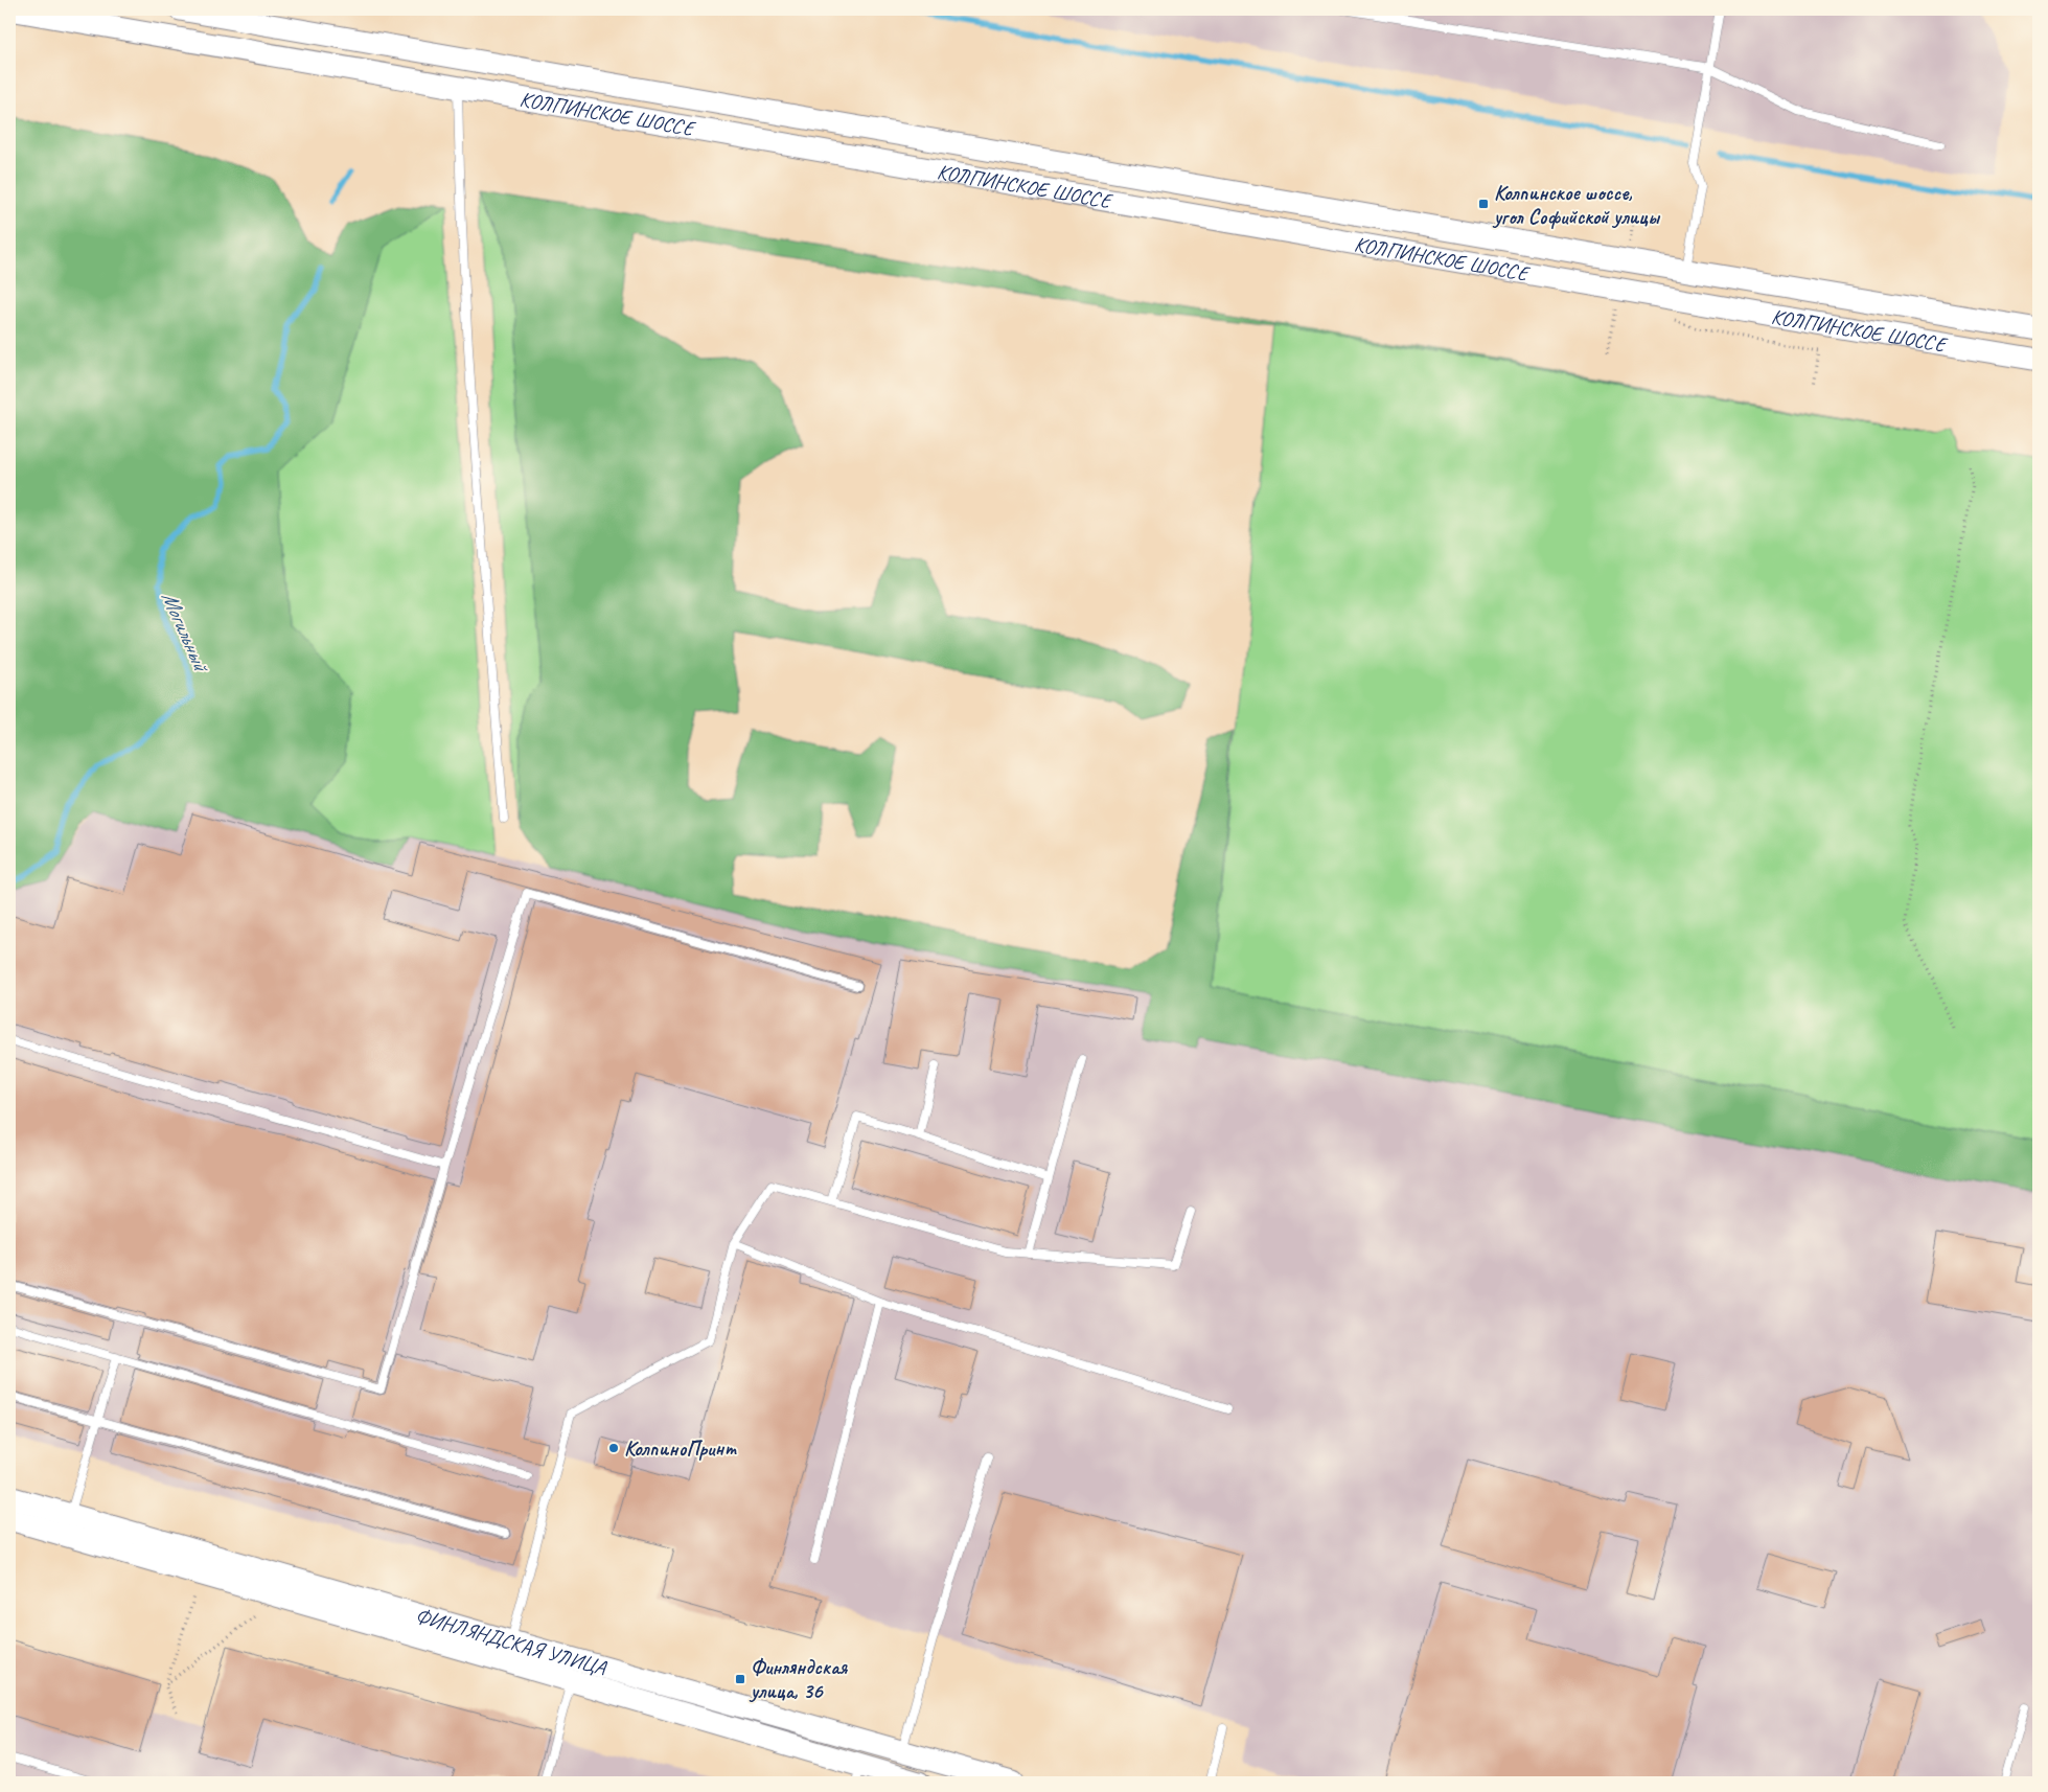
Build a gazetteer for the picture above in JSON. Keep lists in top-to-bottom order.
{
  "streets": {
    "main road": ["КОЛПИНСКОЕ ШОССЕ", "ФИНЛЯНДСКАЯ УЛИЦА"]
  },
  "water": ["Могильный"],
  "places": {
    "transit": ["Колпинское шоссе, угол Софийской улицы", "Финляндская улица, 36"],
    "other": ["КолпиноПринт"]
  }
}
